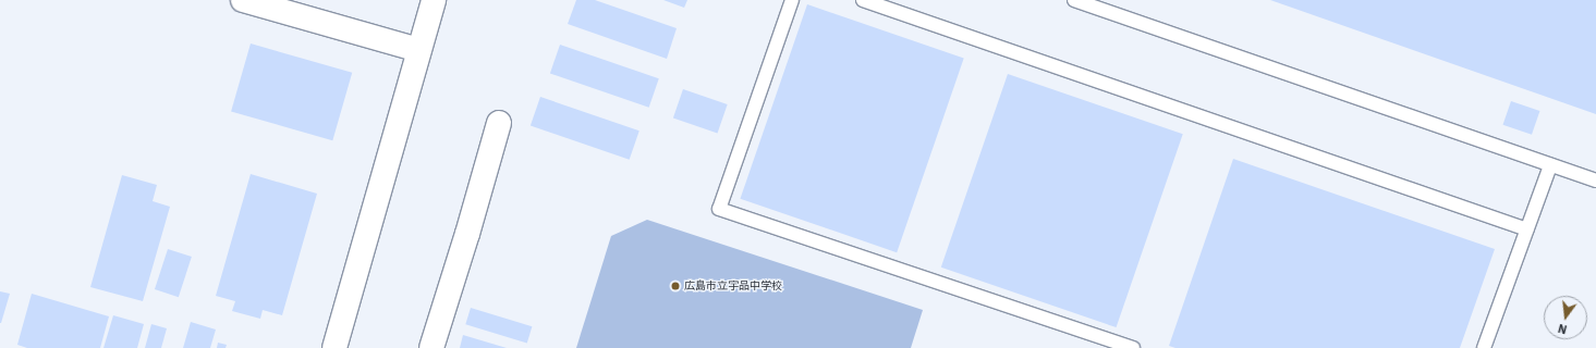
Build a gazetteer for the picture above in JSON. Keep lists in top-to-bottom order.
{
  "places": ["広島市立宇品中学校"],
  "north": "bottom"
}
